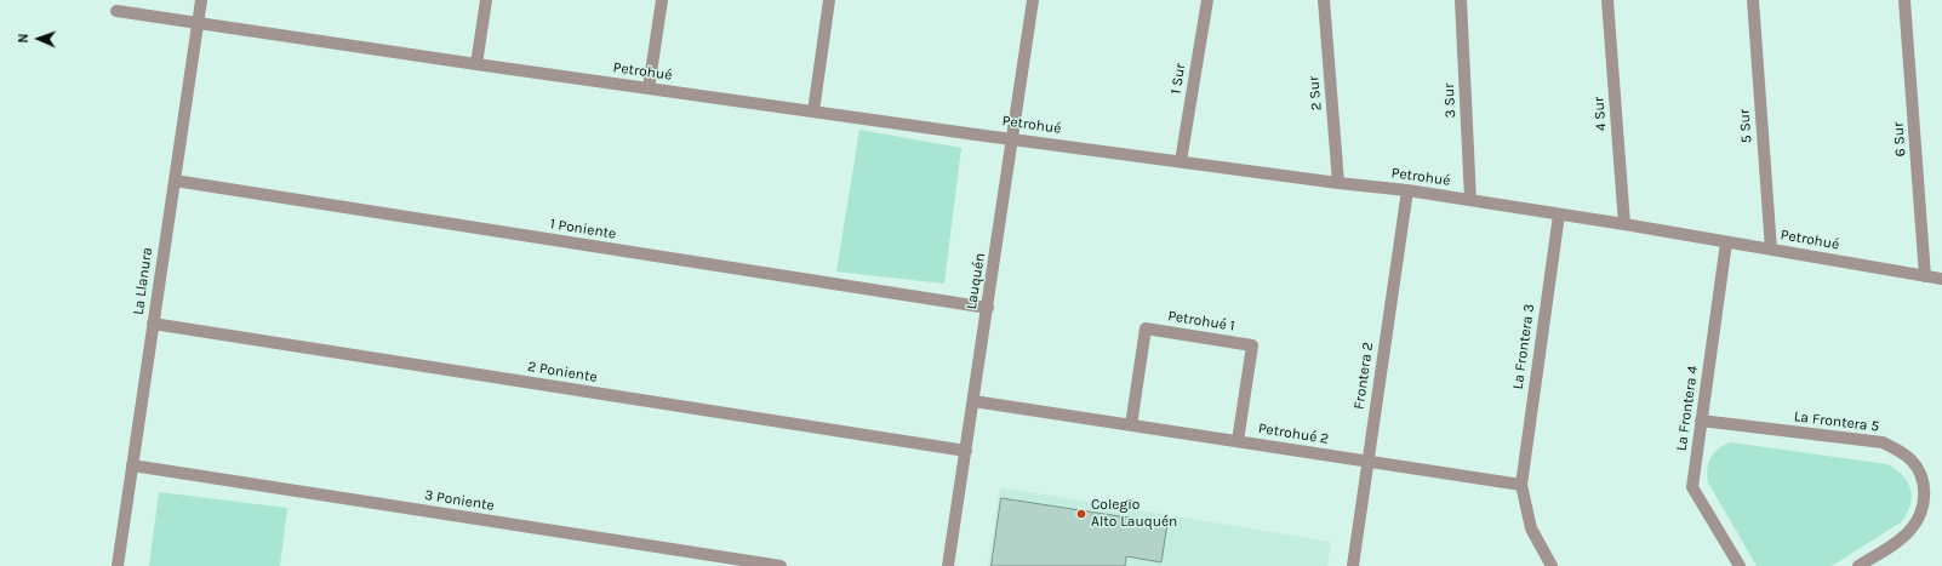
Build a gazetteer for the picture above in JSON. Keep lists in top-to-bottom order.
{
  "streets": {
    "street": [
      "Petrohué",
      "1 Sur",
      "2 Sur",
      "3 Sur",
      "4 Sur",
      "5 Sur",
      "6 Sur",
      "1 Poniente",
      "La Llanura",
      "Lauquén",
      "Petrohué 1",
      "La Frontera 3",
      "2 Poniente",
      "Frontera 2",
      "La Frontera 4",
      "La Frontera 5",
      "Petrohué 2",
      "3 Poniente"
    ]
  },
  "crossings": [
    ["Petrohué", "1 Sur"],
    ["Petrohué", "2 Sur"],
    ["Petrohué", "3 Sur"],
    ["Petrohué", "4 Sur"],
    ["Petrohué", "5 Sur"],
    ["Petrohué", "6 Sur"],
    ["Petrohué", "La Llanura"],
    ["Petrohué", "Lauquén"],
    ["Petrohué", "La Frontera 3"],
    ["Petrohué", "Frontera 2"],
    ["Petrohué", "La Frontera 4"],
    ["1 Poniente", "La Llanura"],
    ["1 Poniente", "Lauquén"],
    ["La Llanura", "2 Poniente"],
    ["La Llanura", "3 Poniente"],
    ["Lauquén", "2 Poniente"],
    ["Lauquén", "Petrohué 2"],
    ["Petrohué 1", "Petrohué 2"],
    ["La Frontera 3", "Petrohué 2"],
    ["Frontera 2", "Petrohué 2"],
    ["La Frontera 4", "La Frontera 5"]
  ],
  "places": ["Colegio Alto Lauquén"],
  "north": "left"
}
